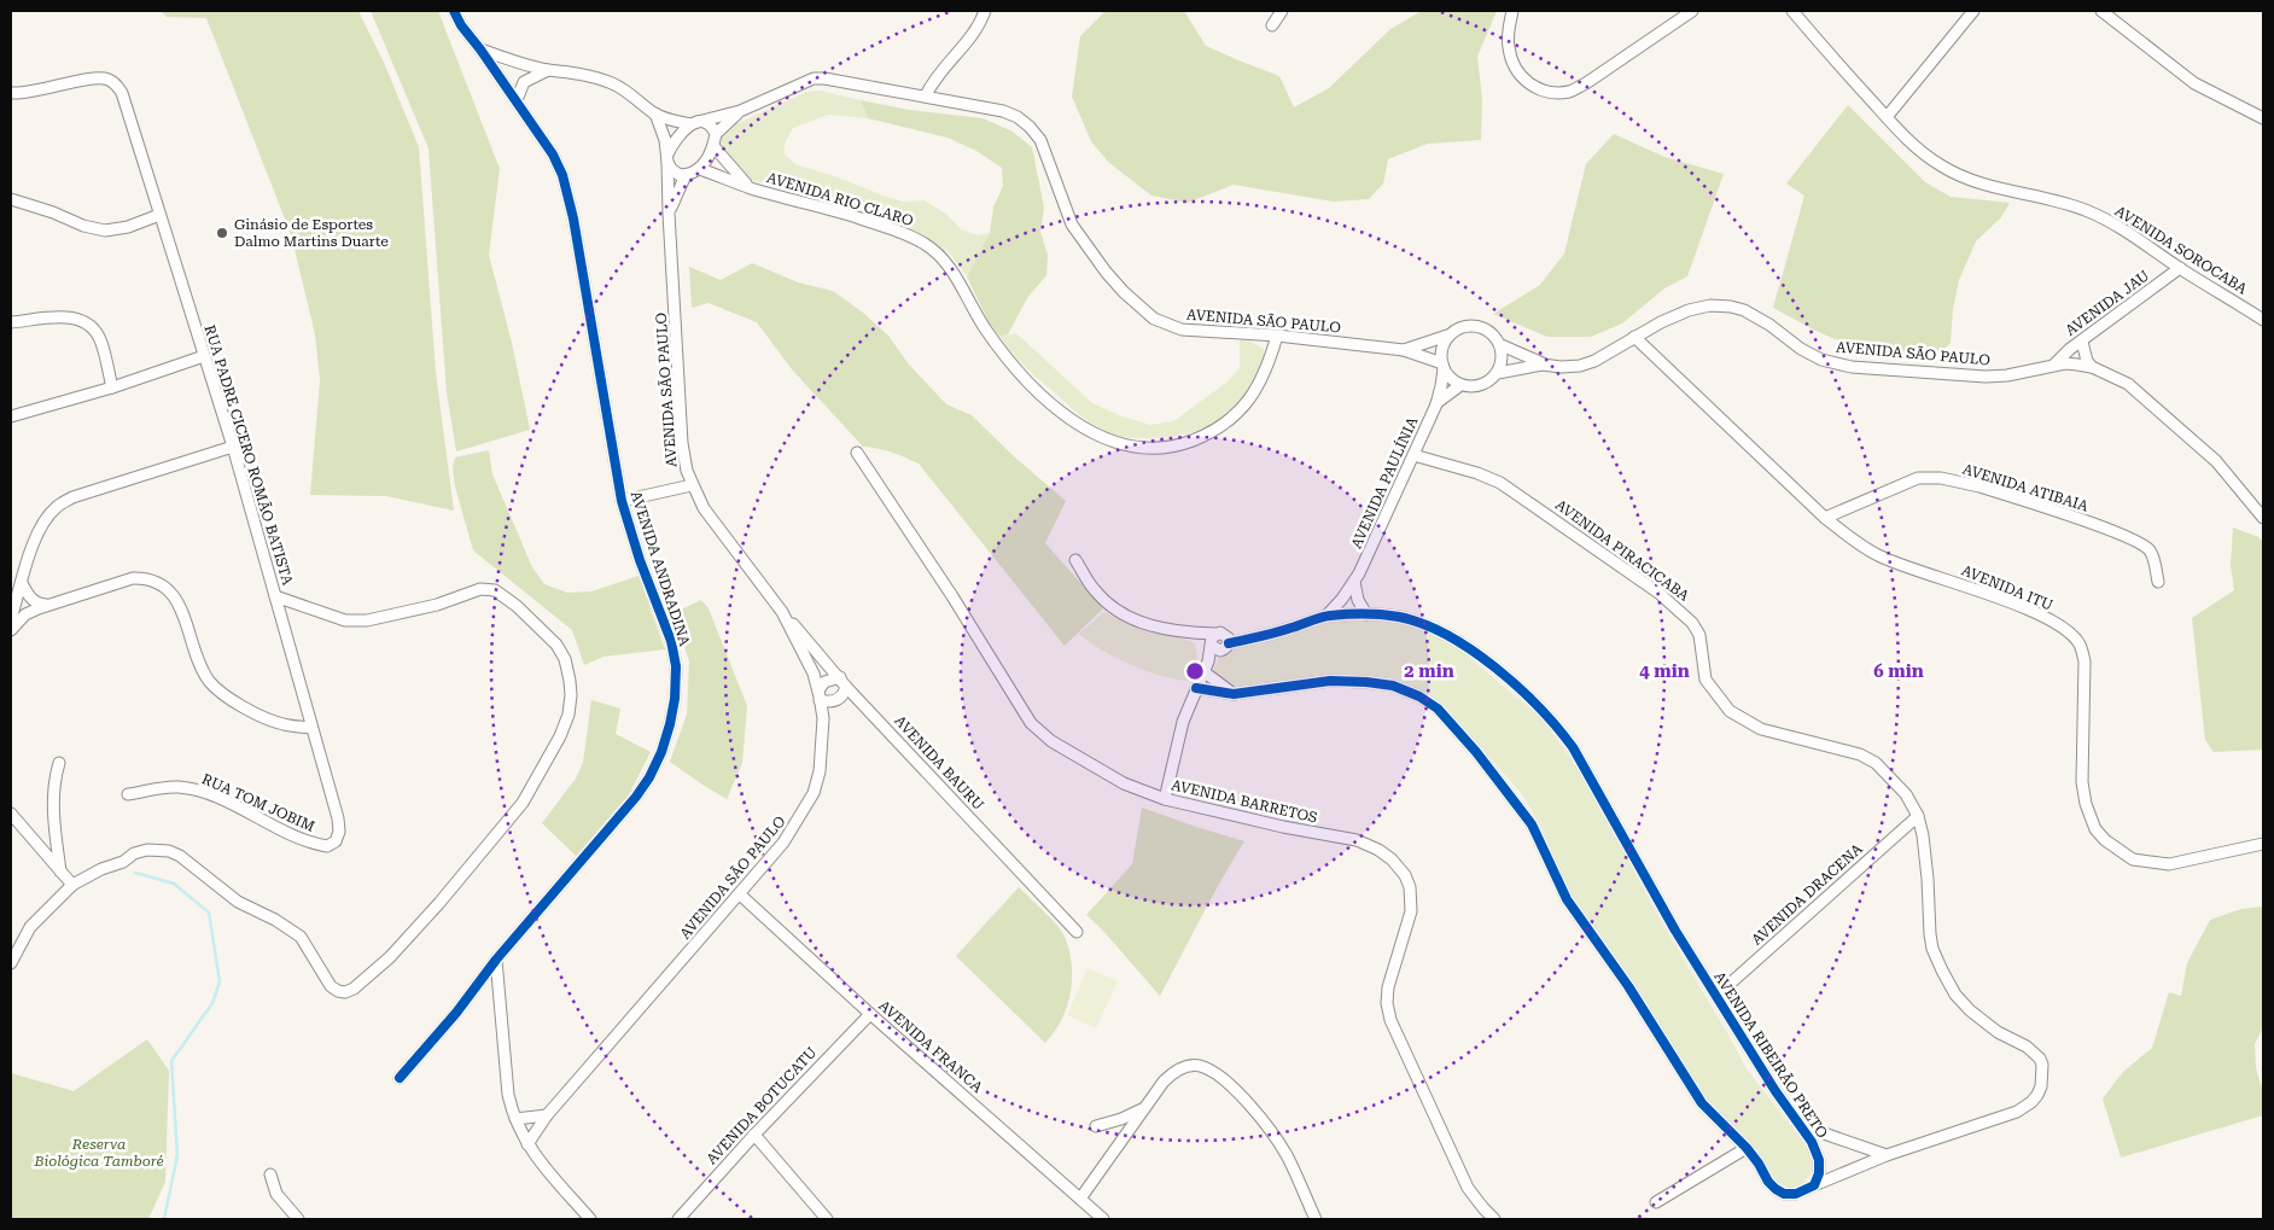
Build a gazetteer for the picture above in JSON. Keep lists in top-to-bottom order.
{
  "streets": {
    "street": [
      "AVENIDA RIO CLARO",
      "AVENIDA SOROCABA",
      "AVENIDA JAU",
      "AVENIDA SÃO PAULO",
      "RUA PADRE CICERO ROMÃO BATISTA",
      "AVENIDA PAULÍNIA",
      "AVENIDA ATIBAIA",
      "AVENIDA PIRACICABA",
      "AVENIDA ANDRADINA",
      "AVENIDA ITU",
      "AVENIDA BAURU",
      "AVENIDA BARRETOS",
      "RUA TOM JOBIM",
      "AVENIDA DRACENA",
      "AVENIDA FRANCA",
      "AVENIDA RIBEIRÃO PRETO",
      "AVENIDA BOTUCATU"
    ]
  },
  "crossings": [
    ["AVENIDA RIO CLARO", "AVENIDA SÃO PAULO"],
    ["AVENIDA SOROCABA", "AVENIDA JAU"],
    ["AVENIDA JAU", "AVENIDA SÃO PAULO"],
    ["AVENIDA SÃO PAULO", "AVENIDA PAULÍNIA"],
    ["AVENIDA SÃO PAULO", "AVENIDA ITU"],
    ["AVENIDA SÃO PAULO", "AVENIDA BAURU"],
    ["AVENIDA SÃO PAULO", "AVENIDA FRANCA"],
    ["RUA PADRE CICERO ROMÃO BATISTA", "RUA TOM JOBIM"],
    ["AVENIDA PAULÍNIA", "AVENIDA PIRACICABA"],
    ["AVENIDA PAULÍNIA", "AVENIDA RIBEIRÃO PRETO"],
    ["AVENIDA ATIBAIA", "AVENIDA ITU"],
    ["AVENIDA PIRACICABA", "AVENIDA DRACENA"],
    ["AVENIDA PIRACICABA", "AVENIDA RIBEIRÃO PRETO"],
    ["AVENIDA DRACENA", "AVENIDA RIBEIRÃO PRETO"],
    ["AVENIDA FRANCA", "AVENIDA BOTUCATU"]
  ],
  "parks": ["Reserva Biológica Tamboré"],
  "places": ["Ginásio de Esportes Dalmo Martins Duarte"],
  "rings": ["2 min", "4 min", "6 min"]
}
